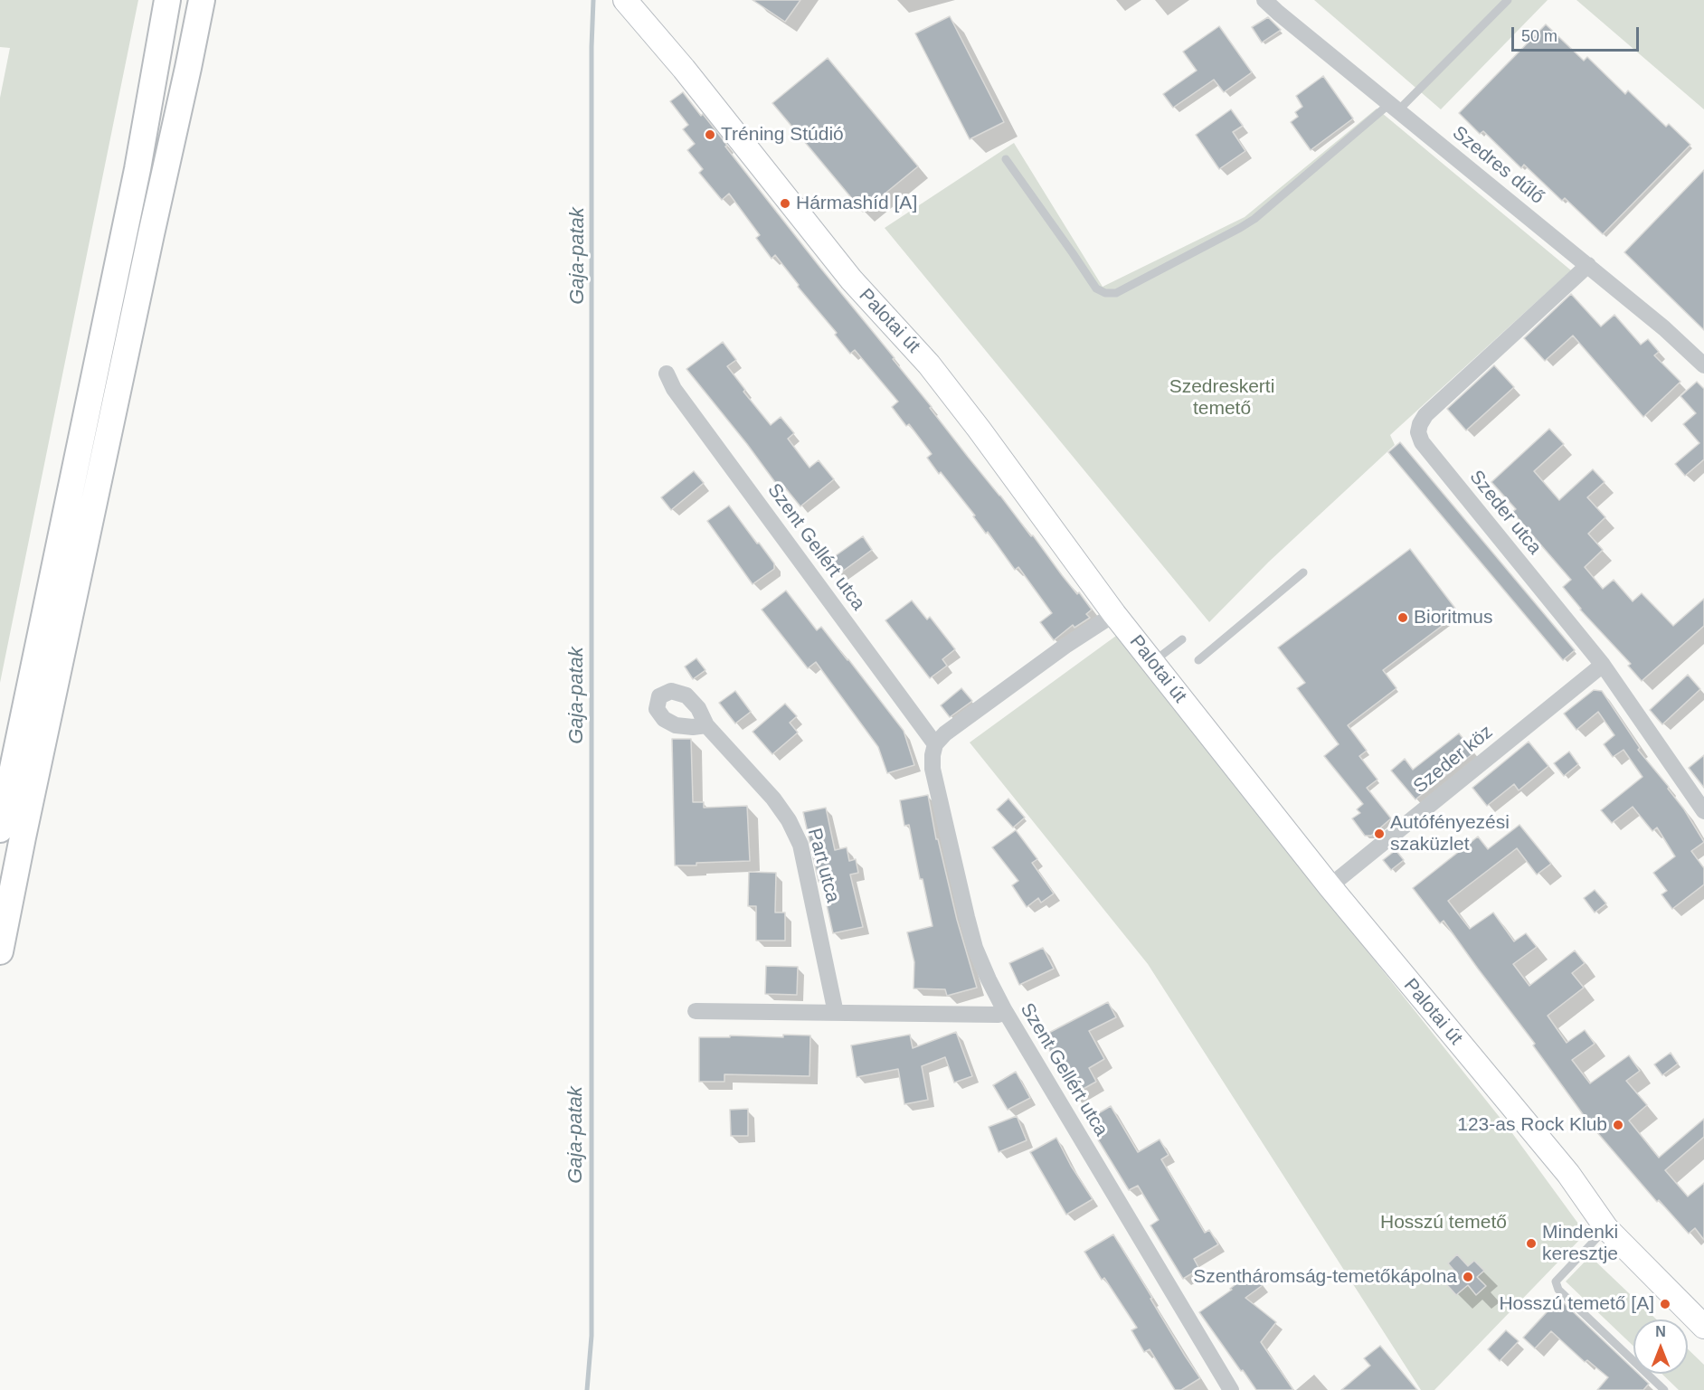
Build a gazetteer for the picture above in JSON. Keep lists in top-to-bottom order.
{
  "streets": {
    "main road": ["Palotai út"],
    "street": [
      "Szedres dűlő",
      "Szeder utca",
      "Szent Gellért utca",
      "Szeder köz",
      "Part utca"
    ]
  },
  "crossings": [
    ["Szedres dűlő", "Szeder utca"],
    ["Palotai út", "Szeder köz"],
    ["Szeder utca", "Szeder köz"]
  ],
  "water": ["Gaja-patak"],
  "parks": ["Szedreskerti temető", "Hosszú temető"],
  "places": [
    "Tréning Stúdió",
    "Hármashíd [A]",
    "Bioritmus",
    "Autófényezési szaküzlet",
    "123-as Rock Klub",
    "Mindenki keresztje",
    "Szentháromság-temetőkápolna",
    "Hosszú temető [A]"
  ],
  "scale_bar": "50 m",
  "north": "top"
}
